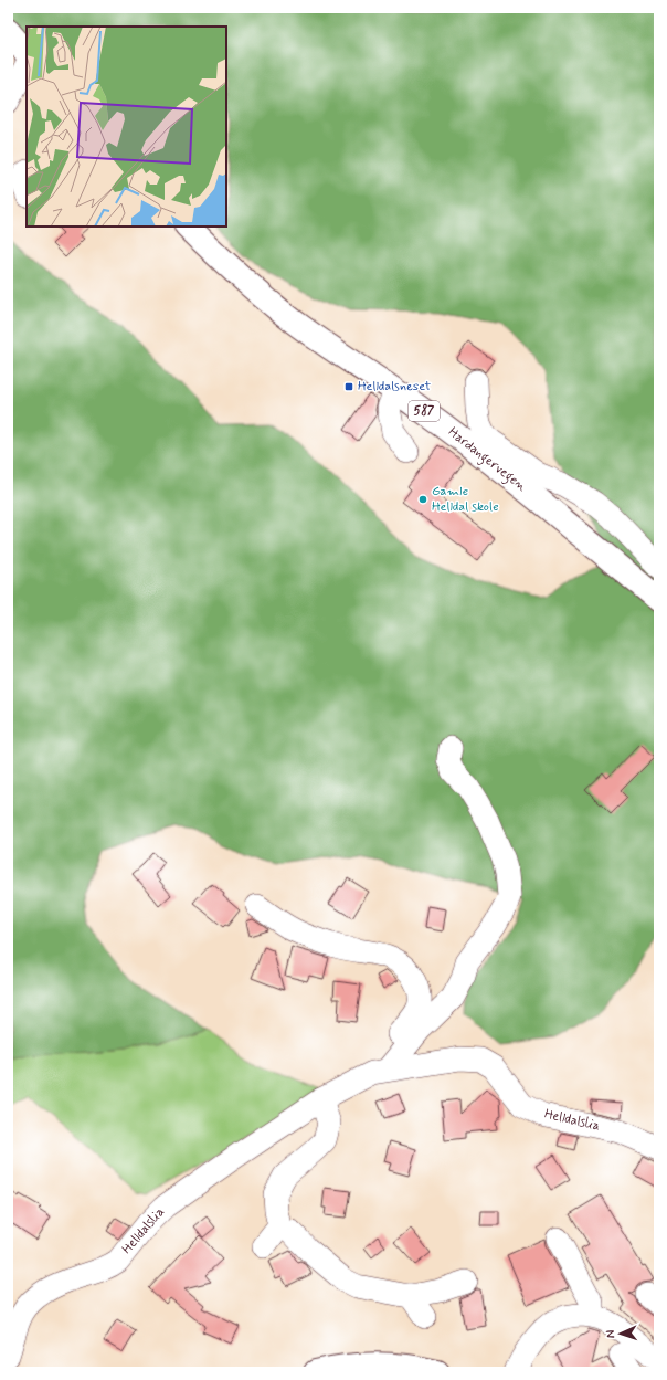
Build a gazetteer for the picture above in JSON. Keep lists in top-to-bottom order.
{
  "streets": {
    "main road": ["587", "Hardangervegen"],
    "street": ["Helldalslia"]
  },
  "places": {
    "transit": ["Helldalsneset"],
    "other": ["Gamle Helldal skole"]
  },
  "north": "left"
}
